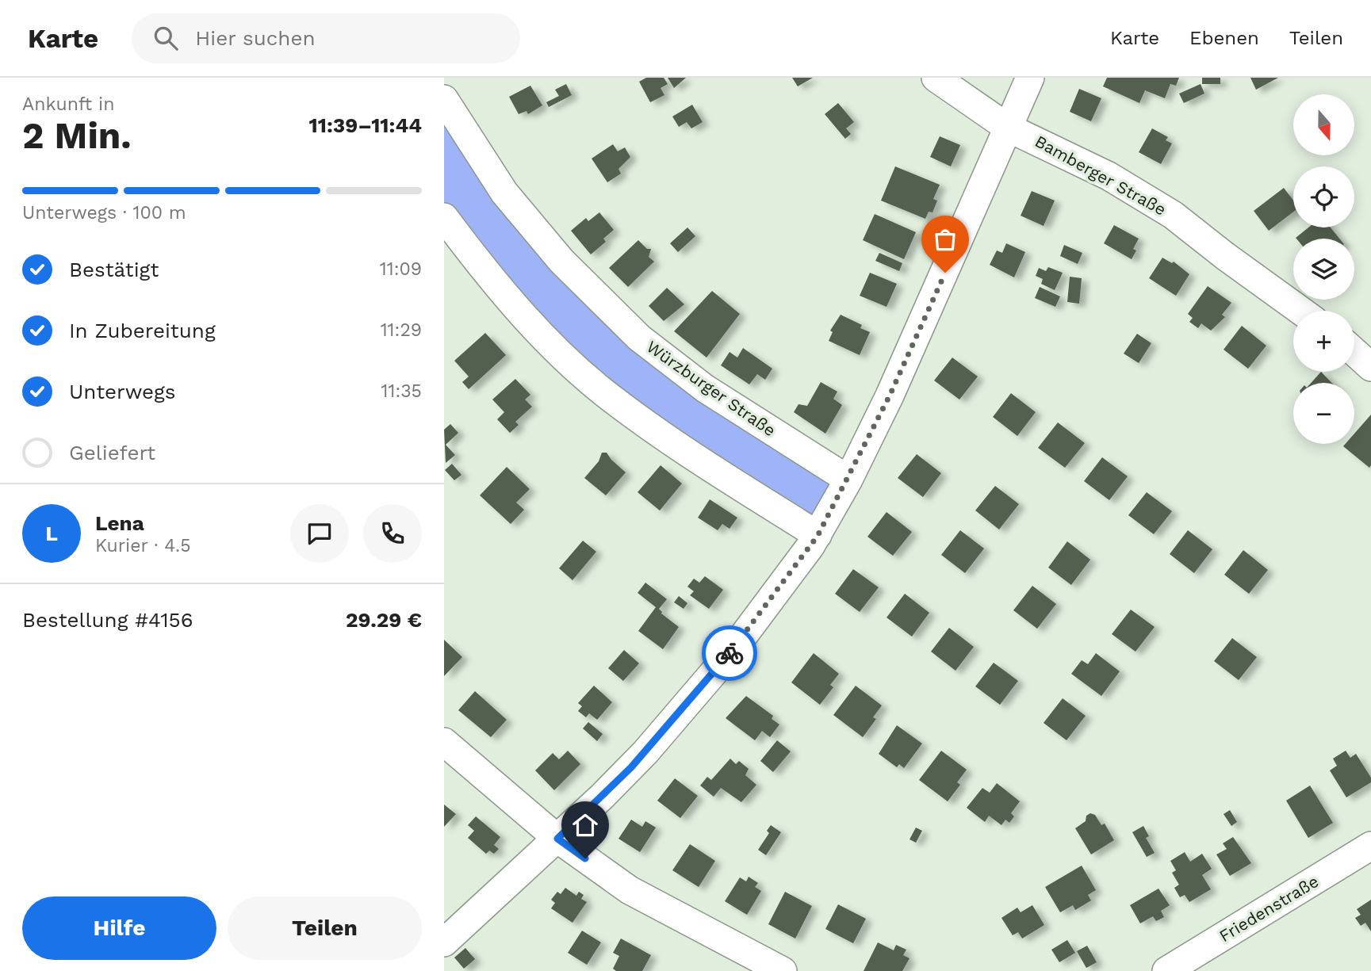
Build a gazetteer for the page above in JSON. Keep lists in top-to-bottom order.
{
  "streets": {
    "street": ["Bamberger Straße", "Würzburger Straße", "Friedenstraße"]
  },
  "north": "bottom",
  "page": {
    "header": "Karte",
    "search": "Hier suchen",
    "nav": ["Karte", "Ebenen", "Teilen"],
    "heading": ["2 Min.", "Ankunft in", "11:39–11:44"],
    "panel": [
      "Lena",
      "Kurier · 4.5",
      "Bestellung #4156",
      "29.29 €"
    ],
    "map_buttons": ["+", "−"],
    "bar": "Unterwegs · 100 m",
    "list": [
      ["Bestätigt", "11:09"],
      ["In Zubereitung", "11:29"],
      ["Unterwegs", "11:35"],
      "Geliefert"
    ],
    "round": "L",
    "buttons": ["Hilfe", "Teilen"]
  }
}
